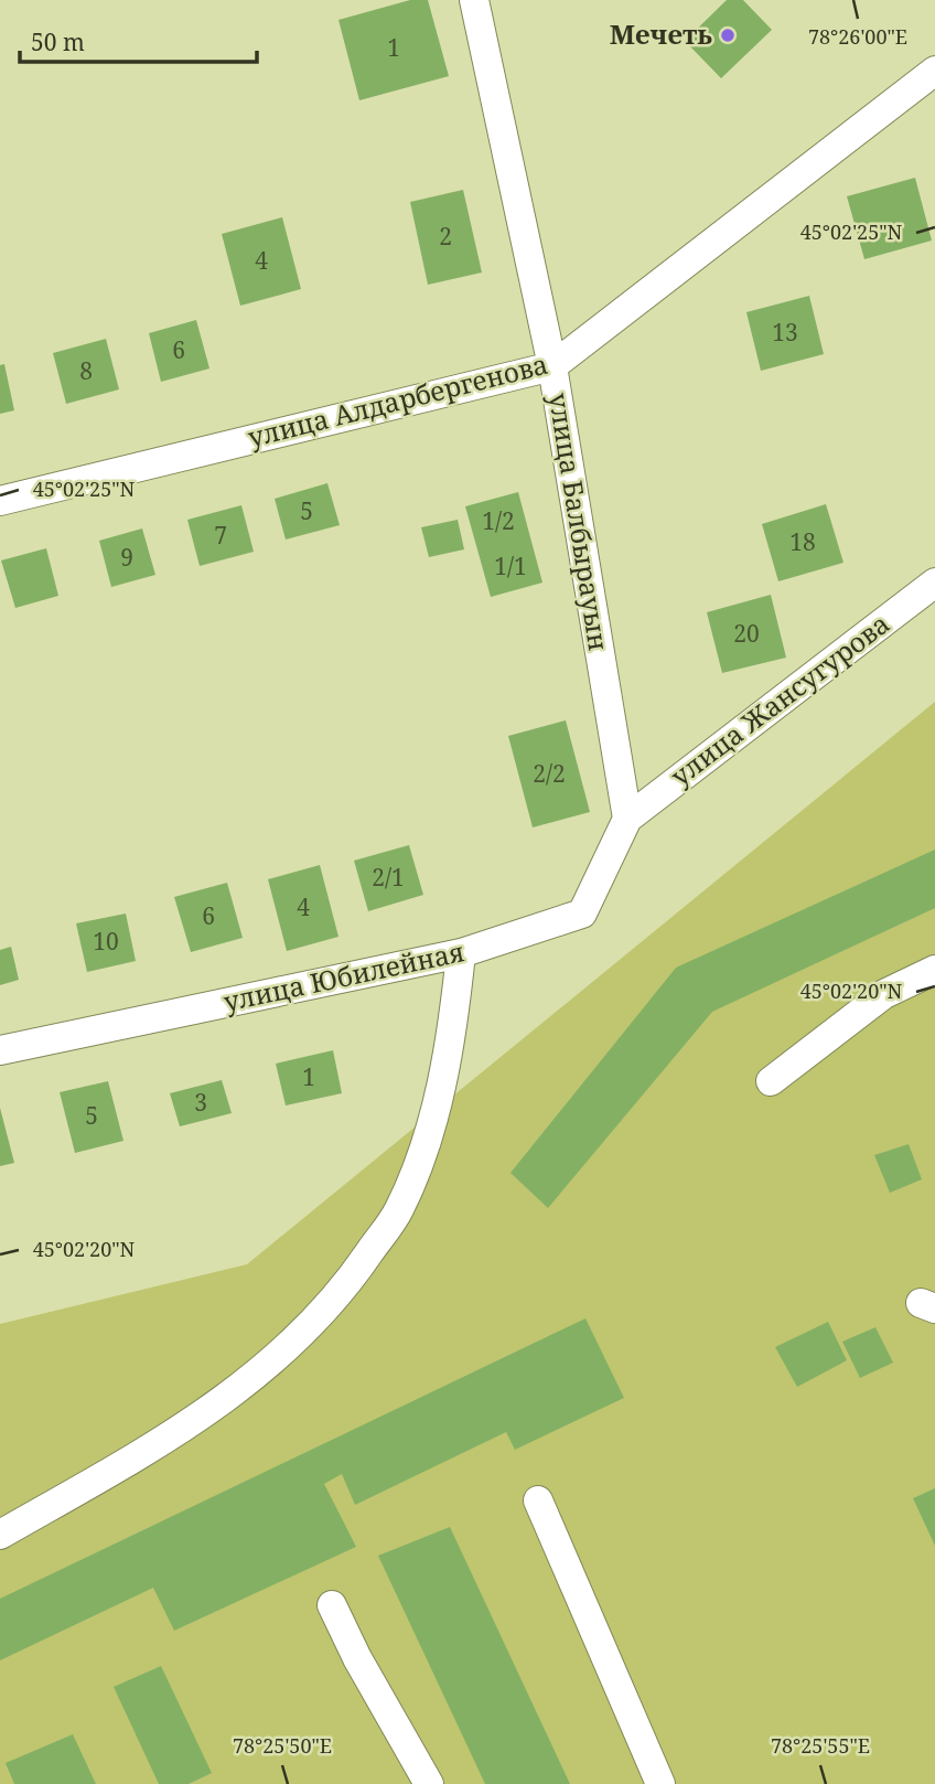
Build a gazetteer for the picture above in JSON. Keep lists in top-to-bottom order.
{
  "streets": {
    "street": [
      "улица Алдарбергенова",
      "улица Балбырауын",
      "улица Жансугурова",
      "улица Юбилейная"
    ]
  },
  "crossings": [
    ["улица Алдарбергенова", "улица Балбырауын"],
    ["улица Балбырауын", "улица Жансугурова"],
    ["улица Балбырауын", "улица Юбилейная"],
    ["улица Жансугурова", "улица Юбилейная"]
  ],
  "places": ["Мечеть"],
  "house_numbers": [
    "1",
    "2",
    "4",
    "13",
    "6",
    "8",
    "5",
    "1/2",
    "7",
    "18",
    "9",
    "1/1",
    "20",
    "2/2",
    "2/1",
    "4",
    "6",
    "10",
    "1",
    "3",
    "5"
  ],
  "scale_bar": "50 m",
  "coordinates": [
    "78°26'00\"E",
    "45°02'25\"N",
    "45°02'20\"N",
    "78°25'50\"E",
    "78°25'55\"E"
  ]
}
